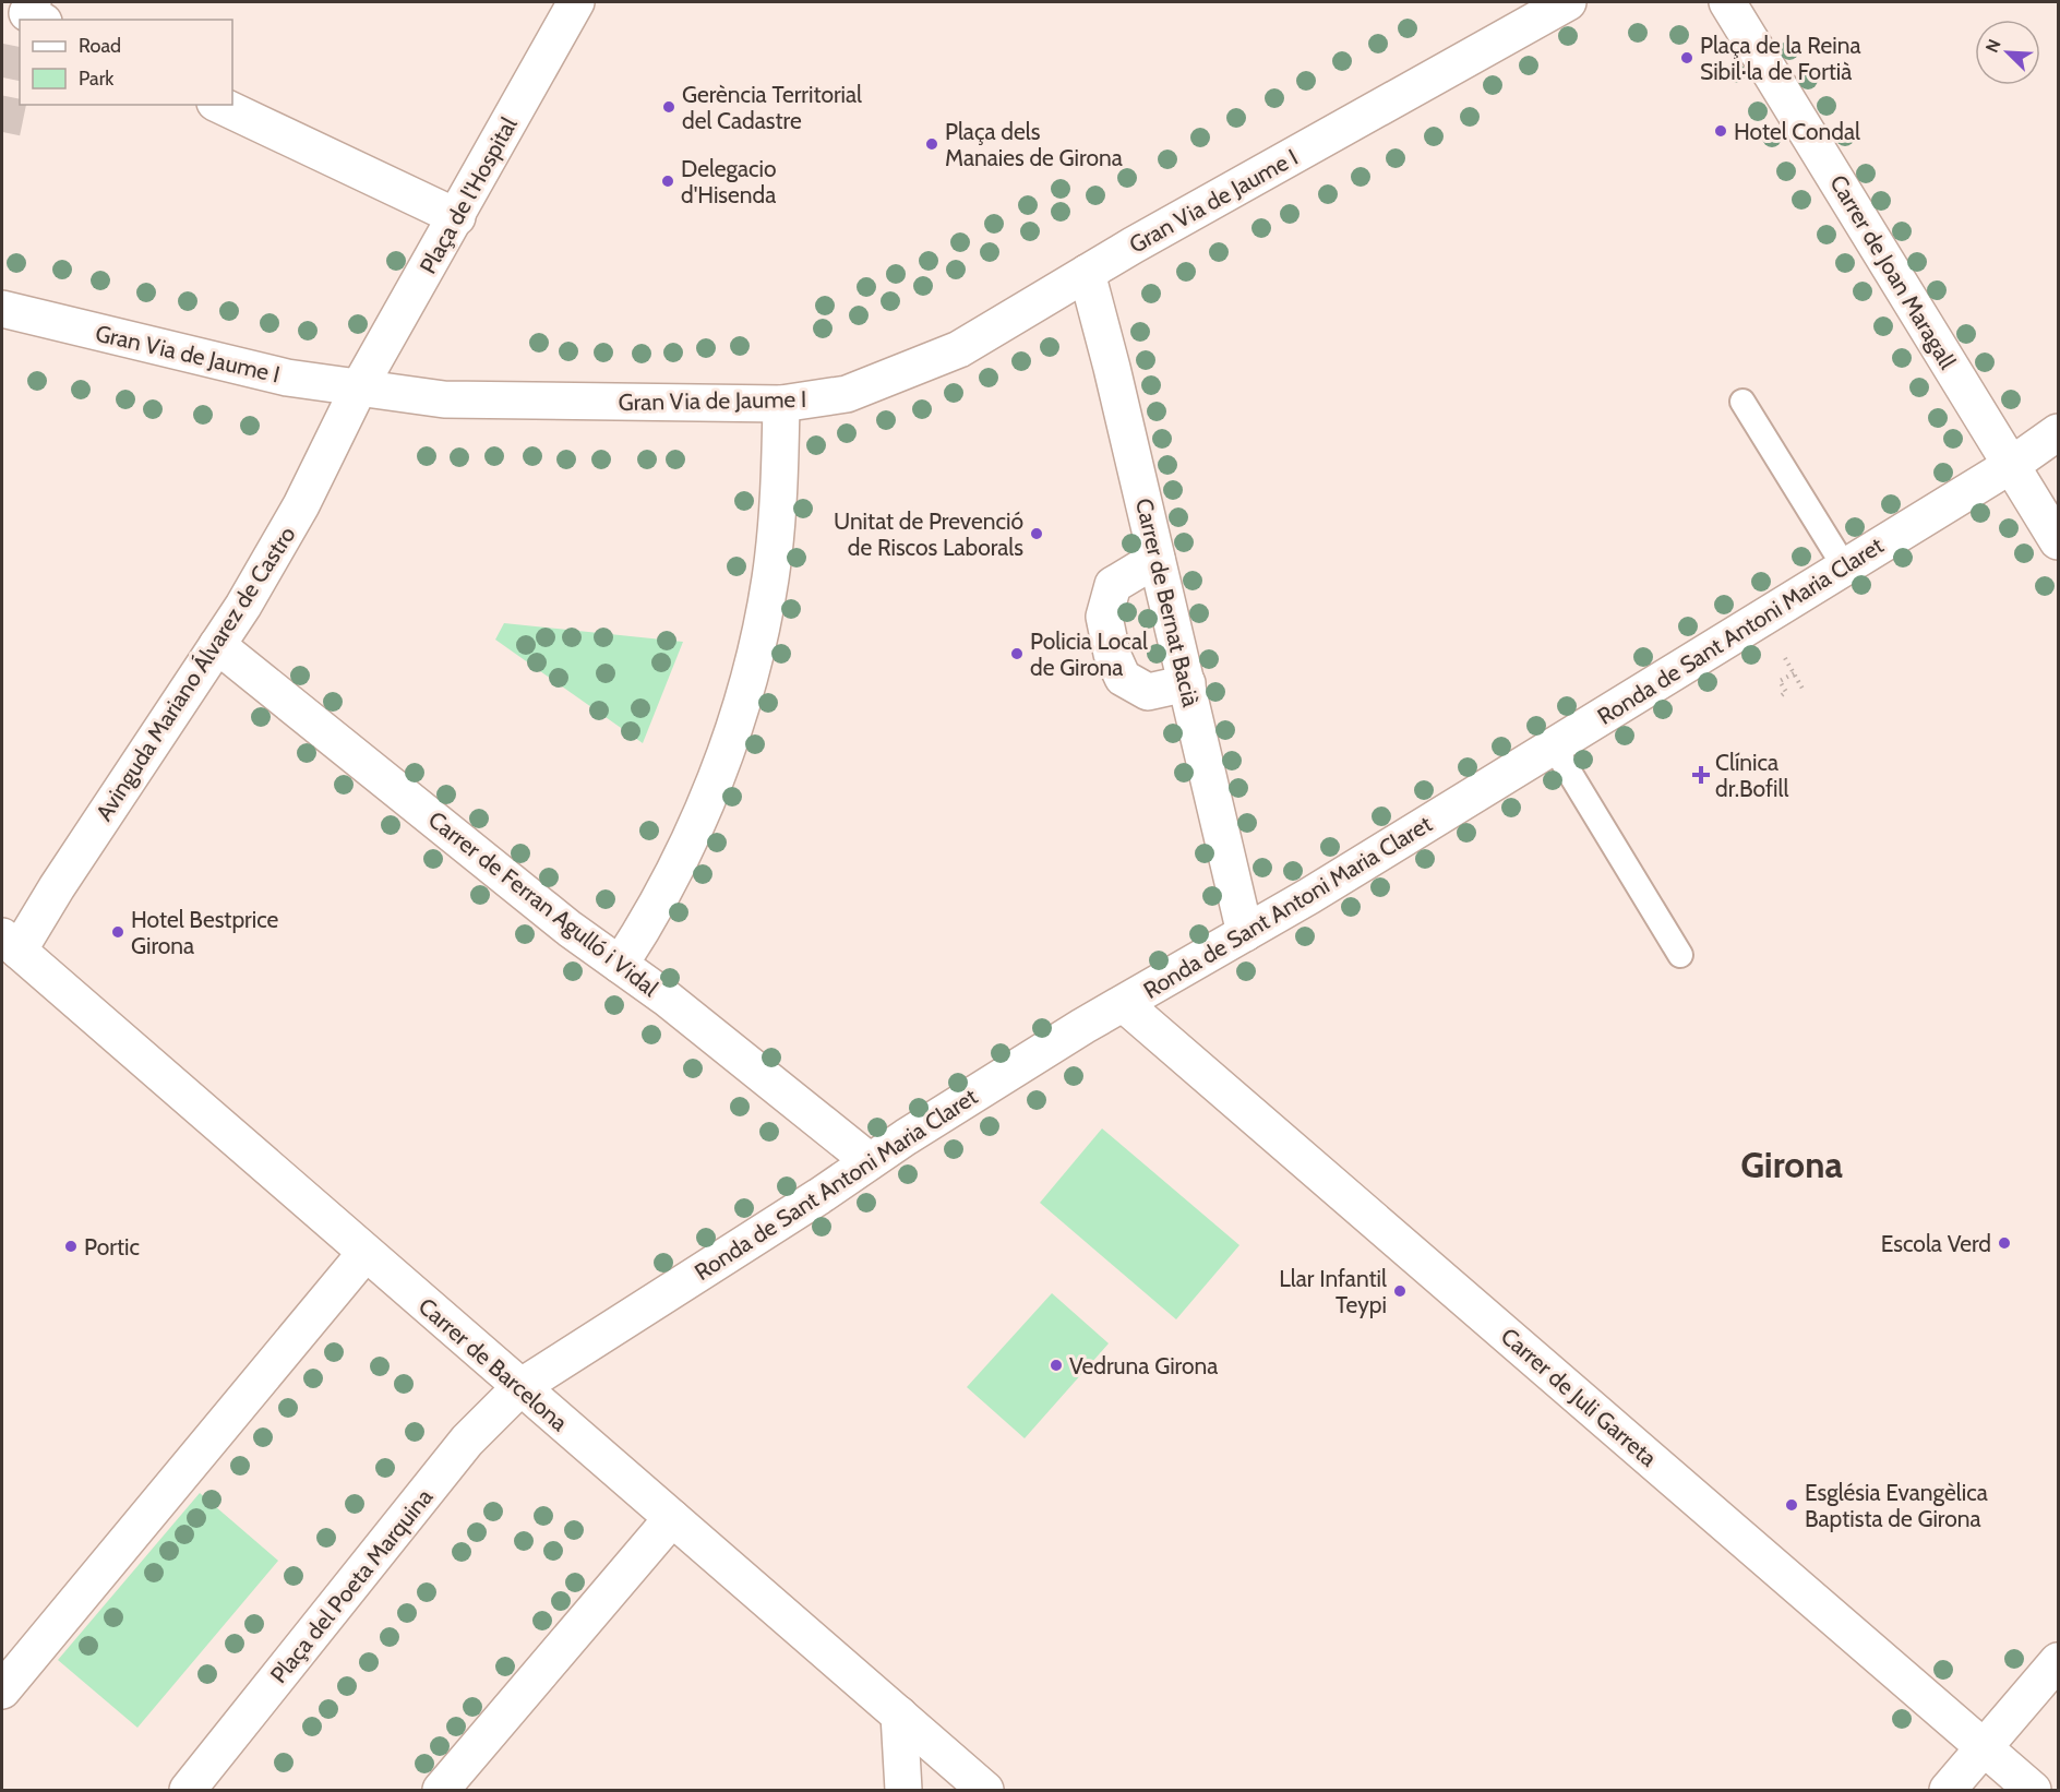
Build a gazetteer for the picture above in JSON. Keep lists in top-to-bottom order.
{
  "streets": {
    "street": [
      "Plaça de l'Hospital",
      "Gran Via de Jaume I",
      "Carrer de Joan Maragall",
      "Carrer de Bernat Bacià",
      "Ronda de Sant Antoni Maria Claret",
      "Avinguda Mariano Álvarez de Castro",
      "Carrer de Ferran Agulló i Vidal",
      "Carrer de Barcelona",
      "Carrer de Juli Garreta",
      "Plaça del Poeta Marquina"
    ]
  },
  "crossings": [
    ["Plaça de l'Hospital", "Gran Via de Jaume I"],
    ["Plaça de l'Hospital", "Avinguda Mariano Álvarez de Castro"],
    ["Gran Via de Jaume I", "Carrer de Bernat Bacià"],
    ["Gran Via de Jaume I", "Avinguda Mariano Álvarez de Castro"],
    ["Carrer de Joan Maragall", "Ronda de Sant Antoni Maria Claret"],
    ["Carrer de Bernat Bacià", "Ronda de Sant Antoni Maria Claret"],
    ["Ronda de Sant Antoni Maria Claret", "Carrer de Ferran Agulló i Vidal"],
    ["Ronda de Sant Antoni Maria Claret", "Carrer de Barcelona"],
    ["Ronda de Sant Antoni Maria Claret", "Carrer de Juli Garreta"],
    ["Ronda de Sant Antoni Maria Claret", "Plaça del Poeta Marquina"],
    ["Avinguda Mariano Álvarez de Castro", "Carrer de Ferran Agulló i Vidal"],
    ["Avinguda Mariano Álvarez de Castro", "Carrer de Barcelona"],
    ["Carrer de Barcelona", "Plaça del Poeta Marquina"]
  ],
  "districts": ["Girona"],
  "places": {
    "other": [
      "Plaça de la Reina Sibil·la de Fortià",
      "Gerència Territorial del Cadastre",
      "Hotel Condal",
      "Plaça dels Manaies de Girona",
      "Delegacio d'Hisenda",
      "Unitat de Prevenció de Riscos Laborals",
      "Policia Local de Girona",
      "Hotel Bestprice Girona",
      "Escola Verd",
      "Portic",
      "Llar Infantil Teypi",
      "Vedruna Girona",
      "Església Evangèlica Baptista de Girona"
    ],
    "health": ["Clínica dr.Bofill"]
  },
  "legend": ["Road", "Park"],
  "north": "top left"
}
